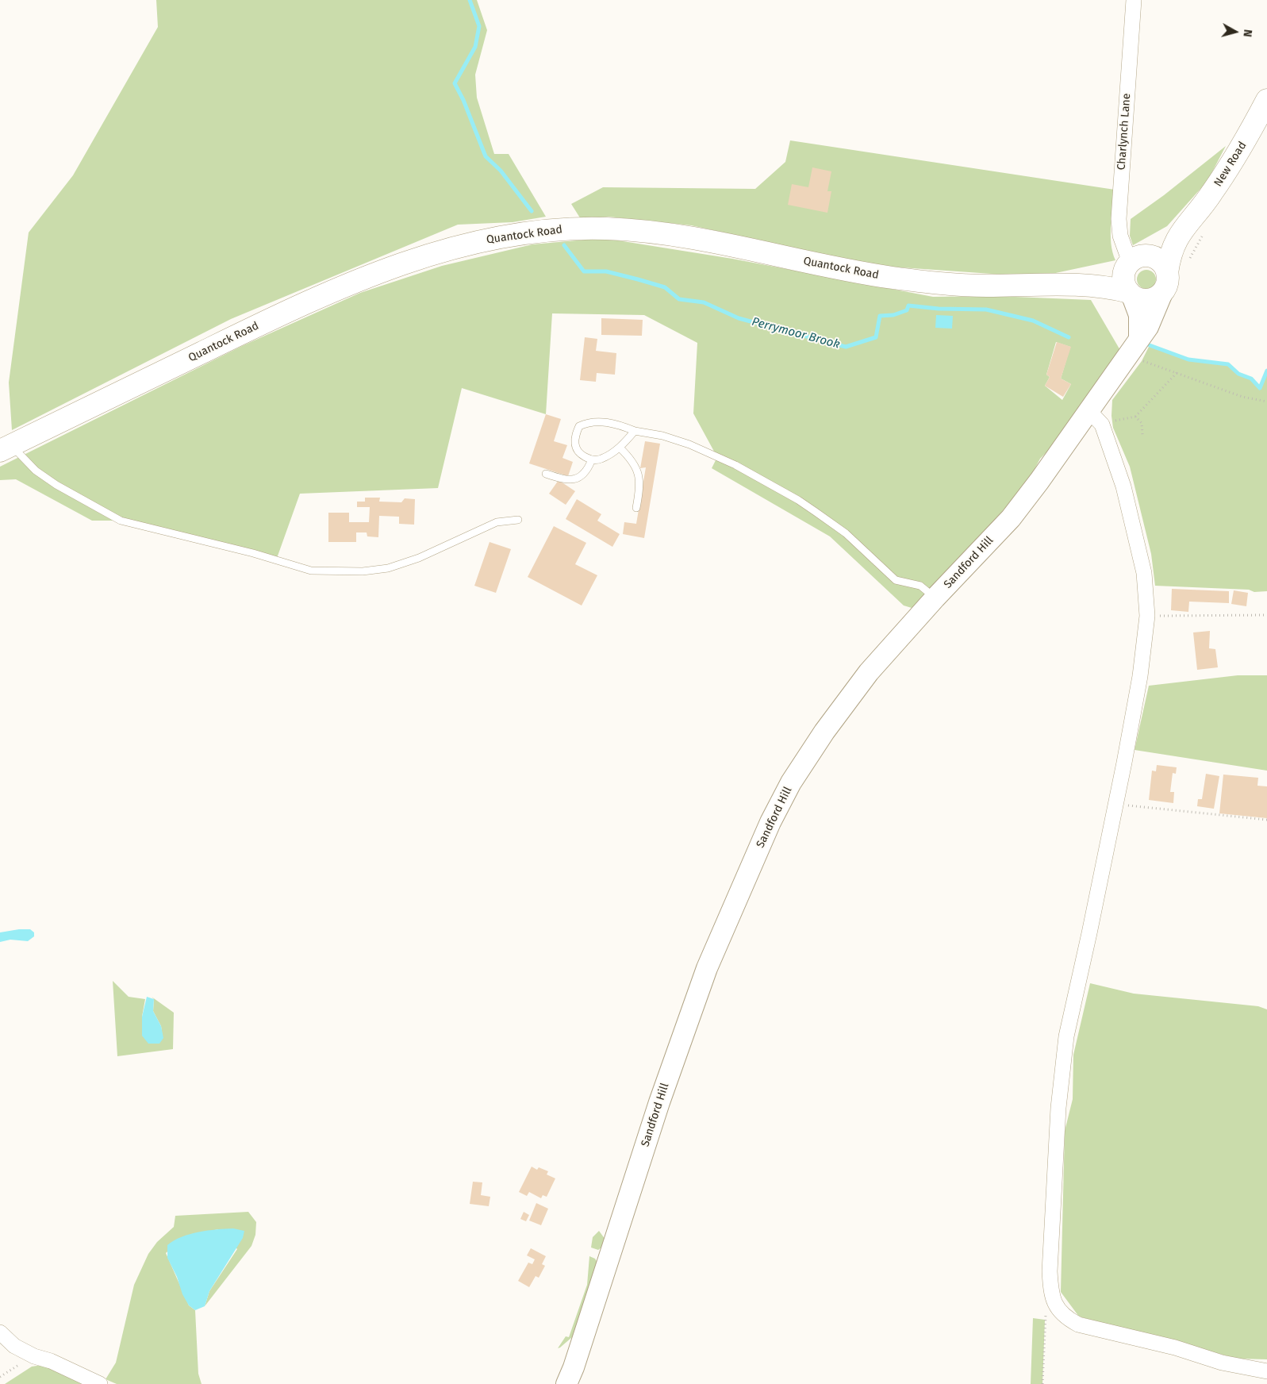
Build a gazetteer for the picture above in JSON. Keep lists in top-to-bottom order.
{
  "streets": {
    "main road": ["New Road", "Quantock Road", "Sandford Hill"],
    "street": ["Charlynch Lane"]
  },
  "crossings": [
    ["Charlynch Lane", "New Road"],
    ["Charlynch Lane", "Quantock Road"],
    ["Charlynch Lane", "Sandford Hill"],
    ["New Road", "Quantock Road"],
    ["New Road", "Sandford Hill"],
    ["Quantock Road", "Sandford Hill"]
  ],
  "water": ["Perrymoor Brook"],
  "north": "right"
}
